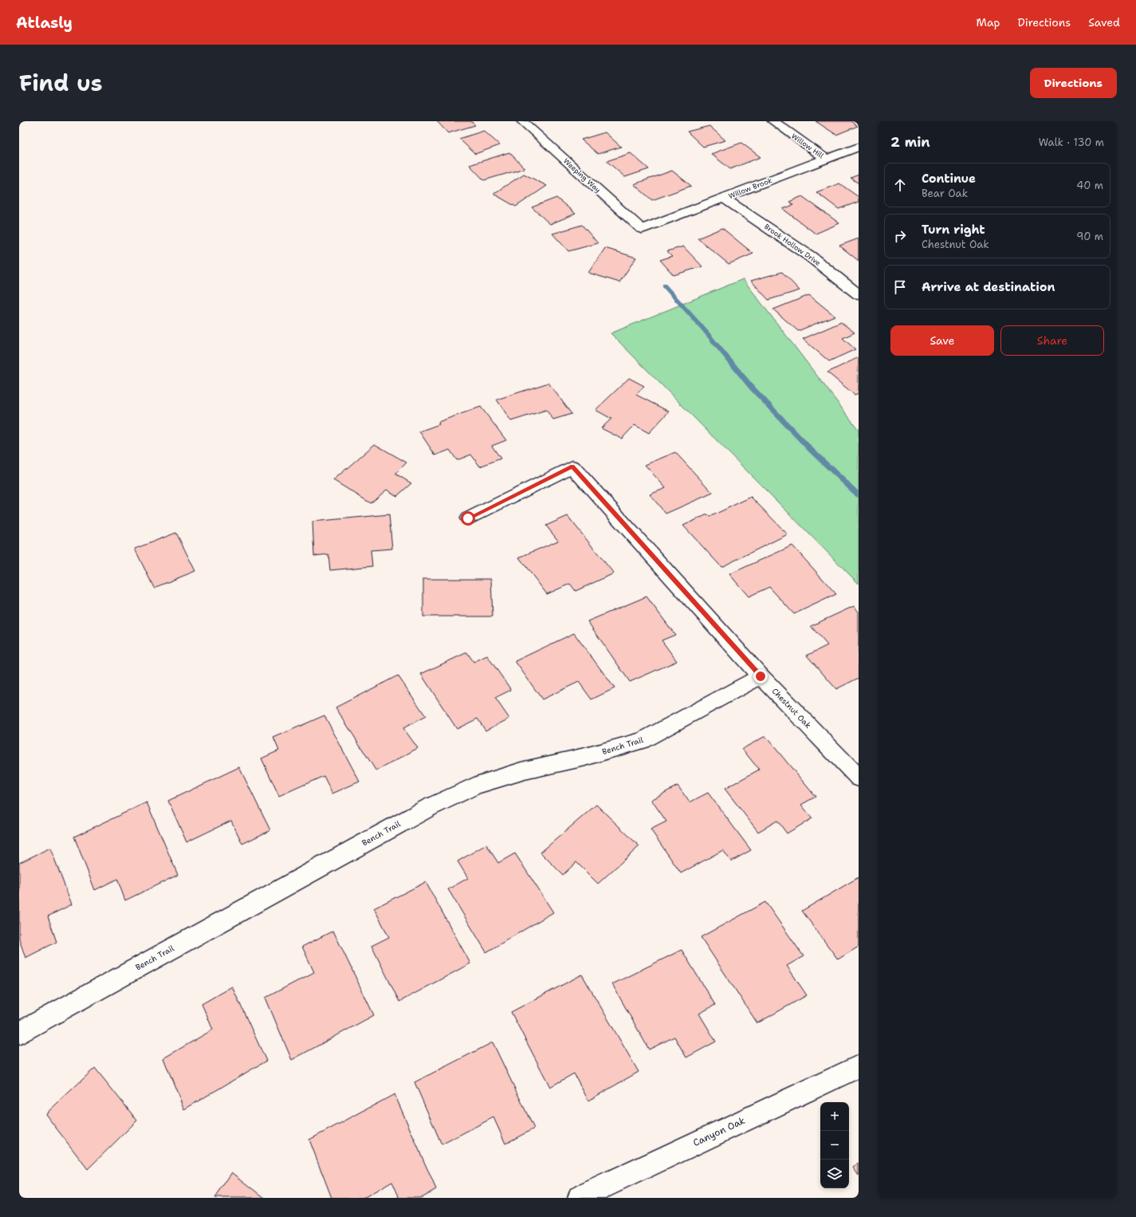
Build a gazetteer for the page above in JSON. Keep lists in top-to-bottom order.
{
  "streets": {
    "street": [
      "Willow Hill",
      "Weeping Way",
      "Willow Brook",
      "Brook Hollow Drive",
      "Chestnut Oak",
      "Bench Trail",
      "Canyon Oak"
    ]
  },
  "crossings": [
    ["Willow Hill", "Willow Brook"],
    ["Weeping Way", "Willow Brook"],
    ["Willow Brook", "Brook Hollow Drive"],
    ["Chestnut Oak", "Bench Trail"]
  ],
  "page": {
    "header": "Atlasly",
    "nav": ["Map", "Directions", "Saved"],
    "title": "Find us",
    "buttons": [
      "Directions",
      ["Save", "Share"]
    ],
    "heading": ["2 min", "Walk · 130 m"],
    "list": [
      ["Continue", "Bear Oak", "40 m"],
      ["Turn right", "Chestnut Oak", "90 m"],
      "Arrive at destination"
    ],
    "map_buttons": ["+", "−"]
  }
}
